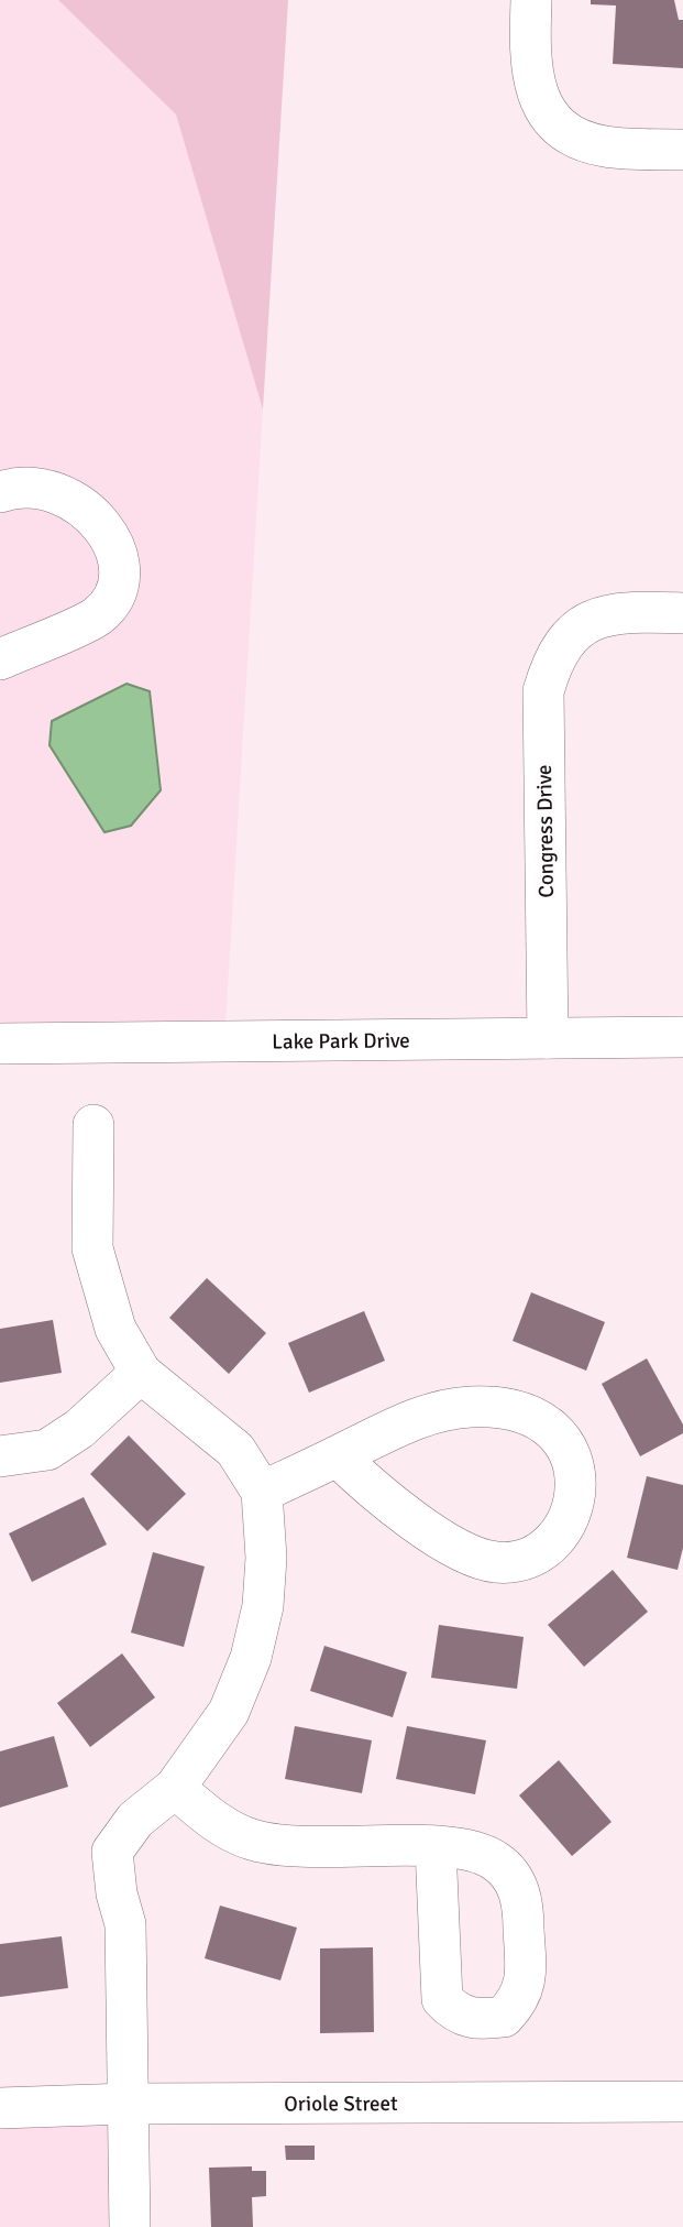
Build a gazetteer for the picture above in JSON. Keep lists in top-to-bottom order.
{
  "streets": {
    "street": ["Congress Drive", "Lake Park Drive", "Oriole Street"]
  },
  "crossings": [
    ["Congress Drive", "Lake Park Drive"]
  ]
}
